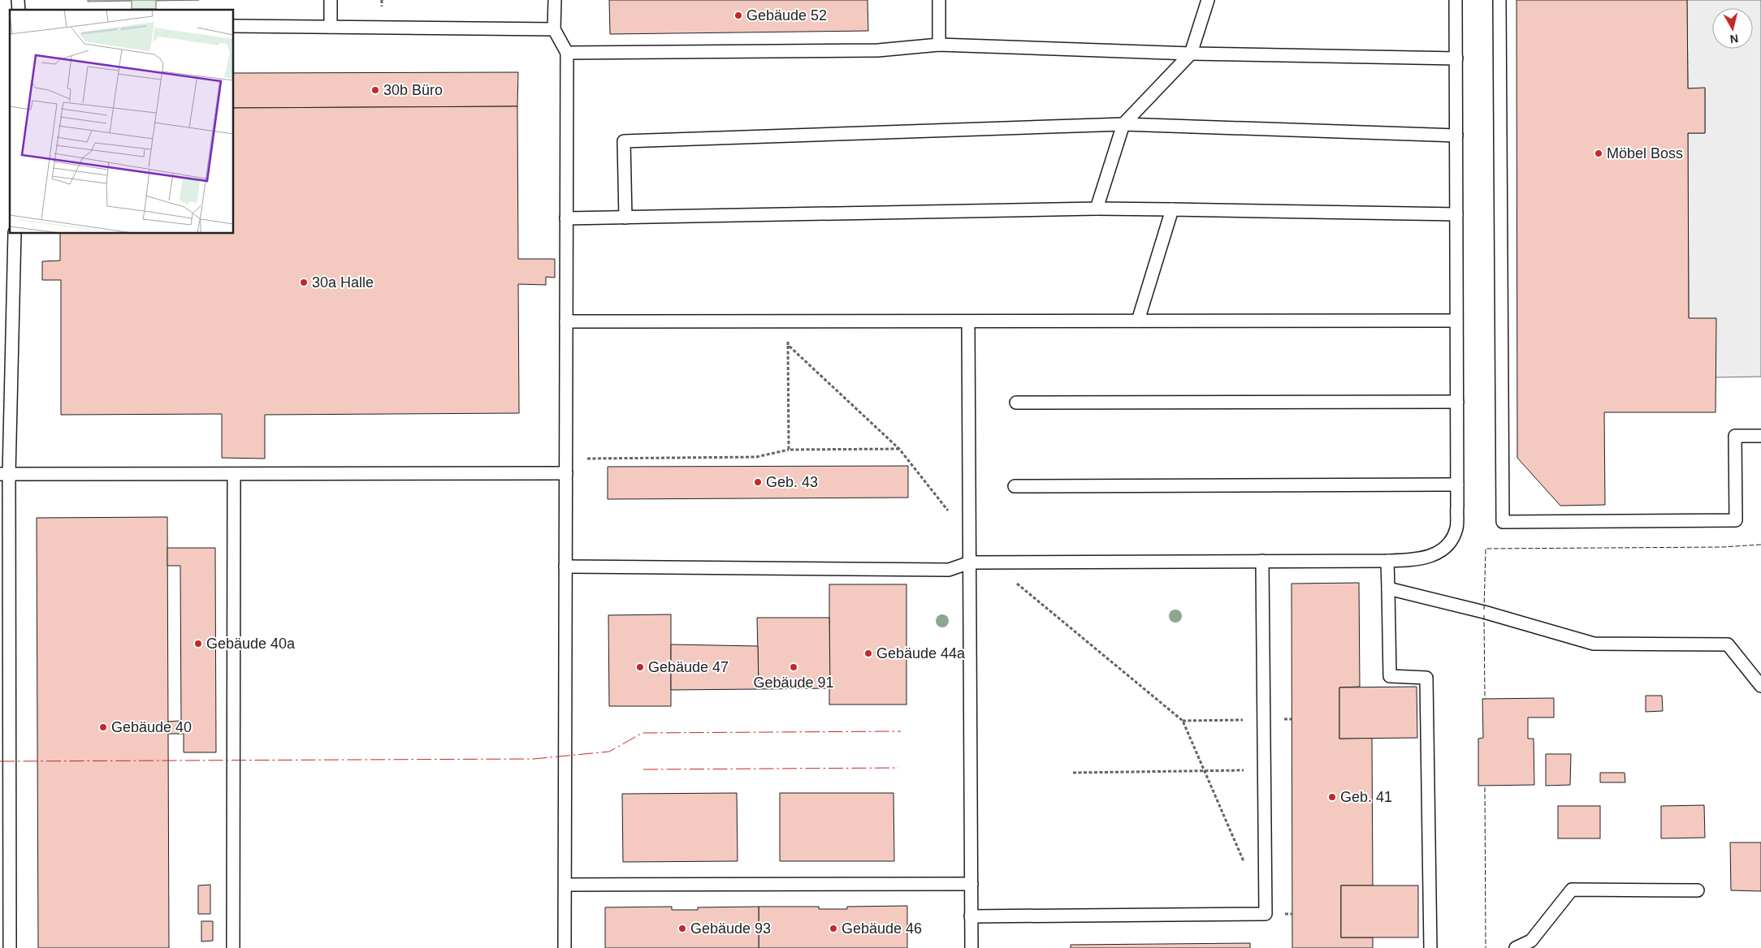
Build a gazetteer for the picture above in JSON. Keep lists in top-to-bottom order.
{
  "places": [
    "Gebäude 52",
    "30b Büro",
    "Möbel Boss",
    "30a Halle",
    "Geb. 43",
    "Gebäude 40a",
    "Gebäude 44a",
    "Gebäude 47",
    "Gebäude 91",
    "Gebäude 40",
    "Geb. 41",
    "Gebäude 93",
    "Gebäude 46"
  ],
  "north": "bottom"
}
